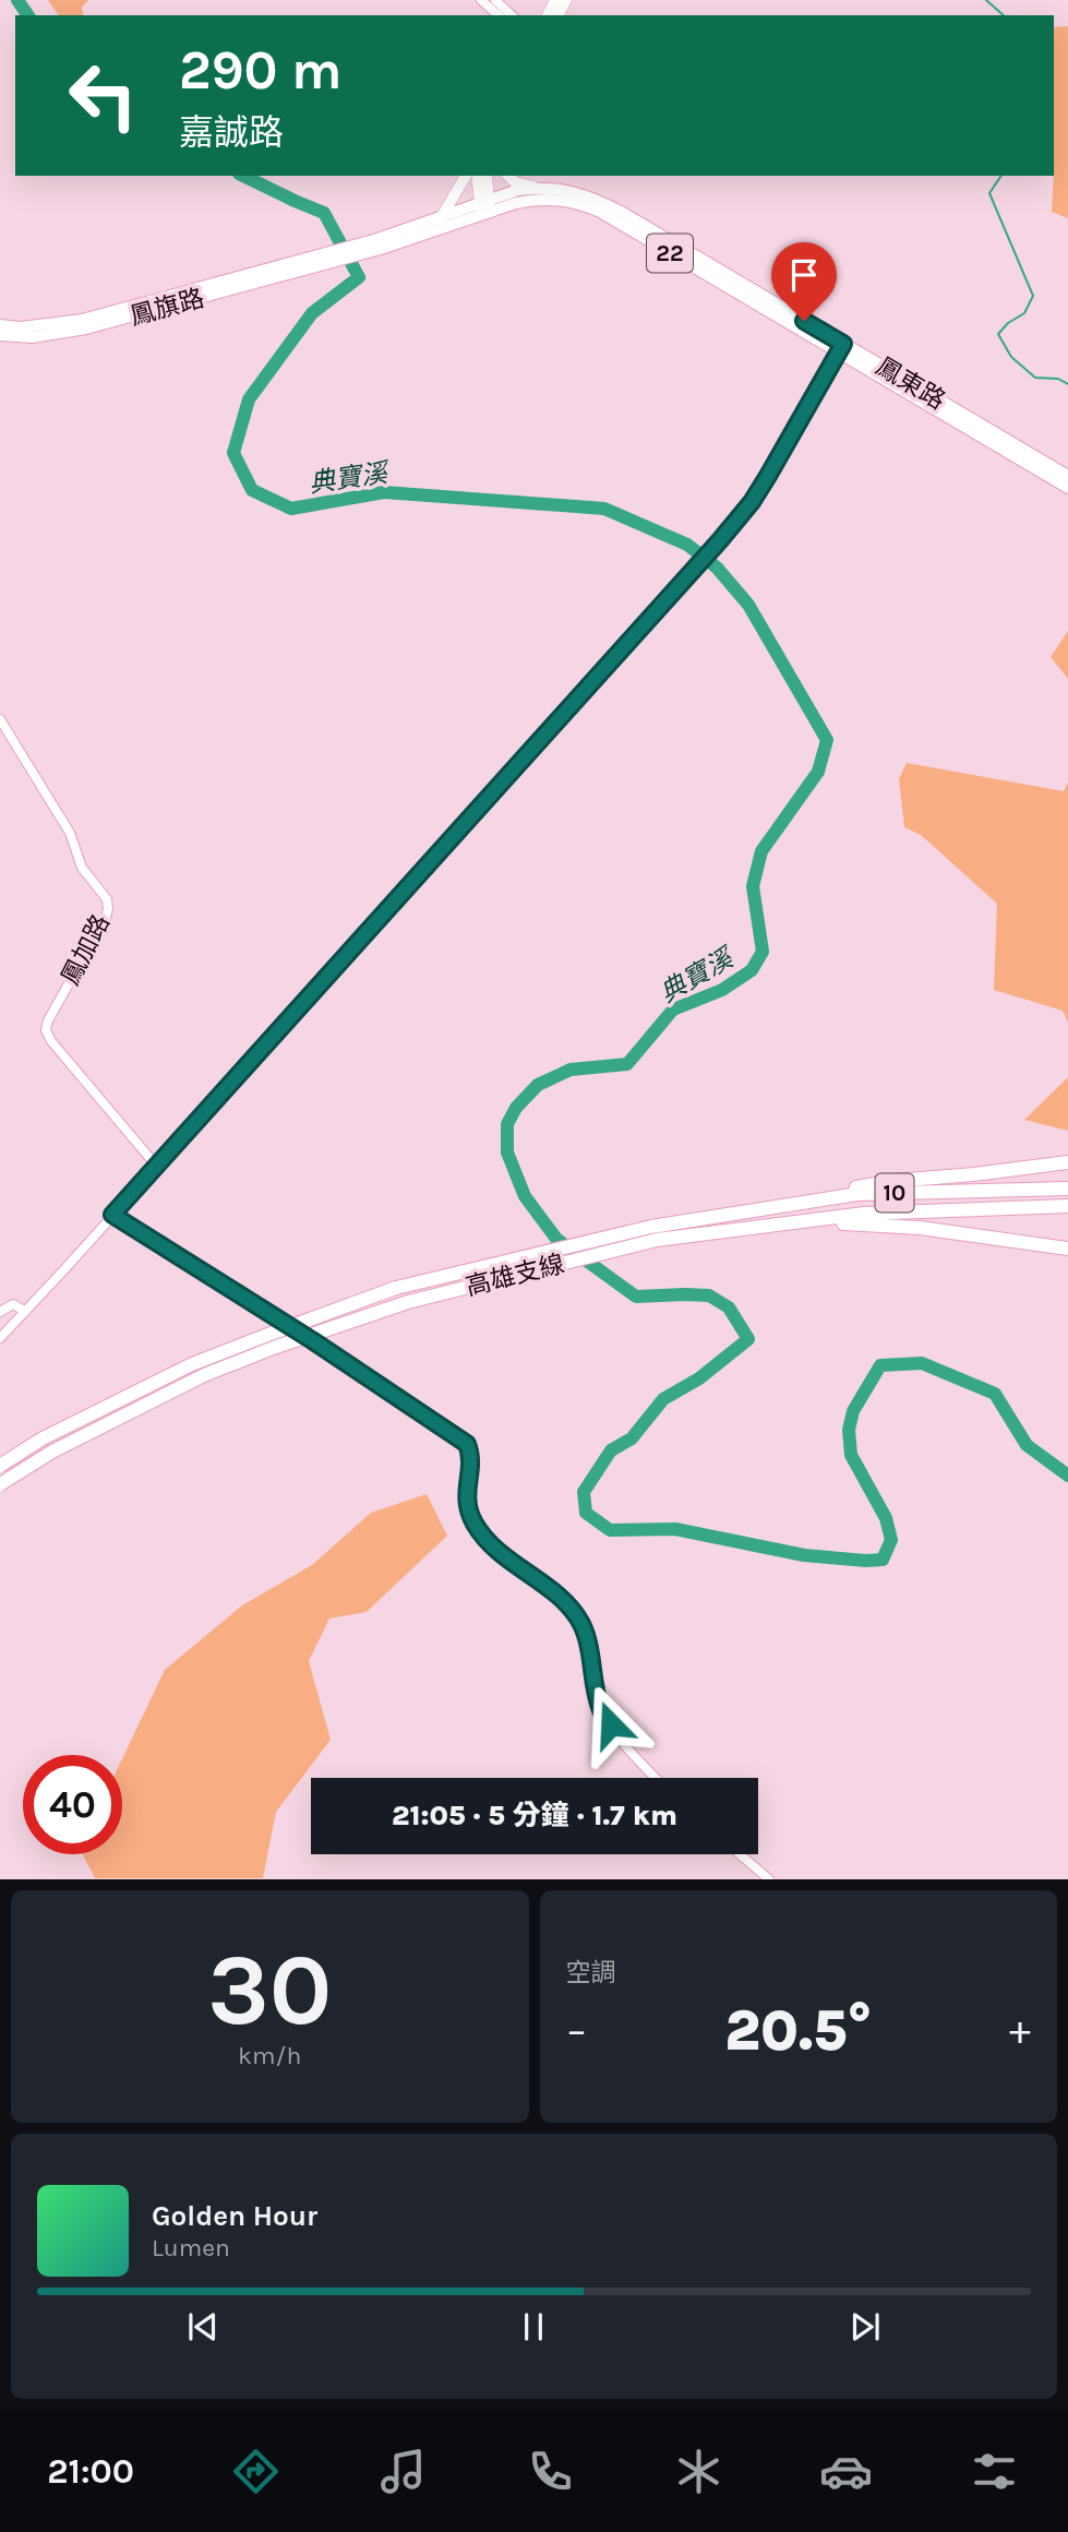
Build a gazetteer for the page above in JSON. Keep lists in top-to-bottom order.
{
  "streets": {
    "highway": ["10", "高雄支線"],
    "main road": ["22", "鳳旗路", "鳳東路"],
    "street": ["鳳加路"]
  },
  "crossings": [
    ["22", "鳳旗路"],
    ["22", "鳳東路"]
  ],
  "water": ["典寶溪"],
  "page": {
    "turn": ["290 m", "嘉誠路"],
    "limit": "40",
    "trip": "21:05 · 5 分鐘 · 1.7 km",
    "tile": [
      ["30", "km/h"],
      "空調"
    ],
    "heat": ["−", "20.5°", "+"],
    "song": ["Golden Hour", "Lumen"],
    "tabs": "21:00"
  }
}
